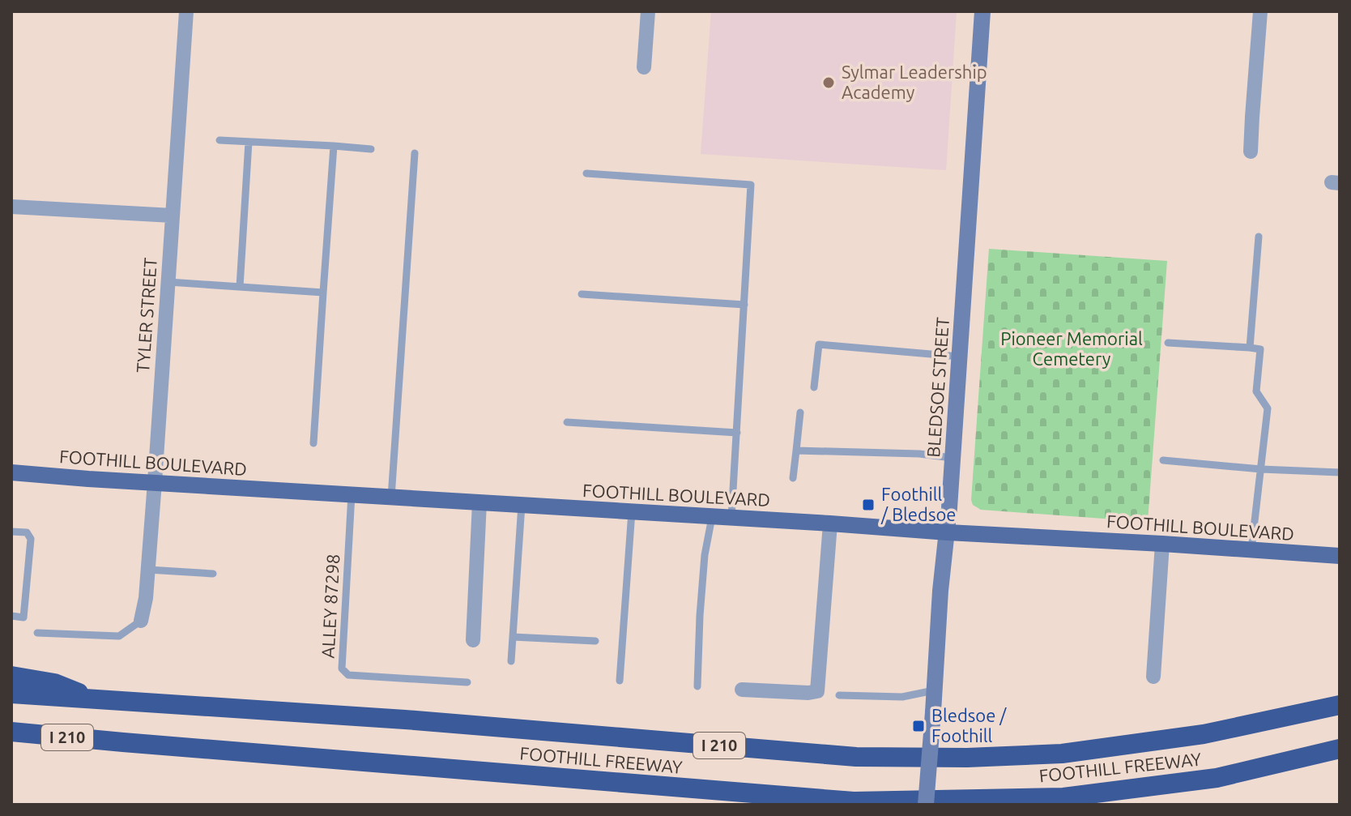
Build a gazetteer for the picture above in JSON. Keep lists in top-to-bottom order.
{
  "streets": {
    "highway": ["I 210", "FOOTHILL FREEWAY"],
    "main road": ["FOOTHILL BOULEVARD"],
    "street": ["TYLER STREET", "BLEDSOE STREET"],
    "lane": ["ALLEY 87298"]
  },
  "crossings": [
    ["TYLER STREET", "FOOTHILL BOULEVARD"],
    ["BLEDSOE STREET", "FOOTHILL BOULEVARD"],
    ["FOOTHILL BOULEVARD", "ALLEY 87298"]
  ],
  "parks": ["Pioneer Memorial Cemetery"],
  "places": {
    "other": ["Sylmar Leadership Academy"],
    "transit": ["Foothill / Bledsoe", "Bledsoe / Foothill"]
  }
}
